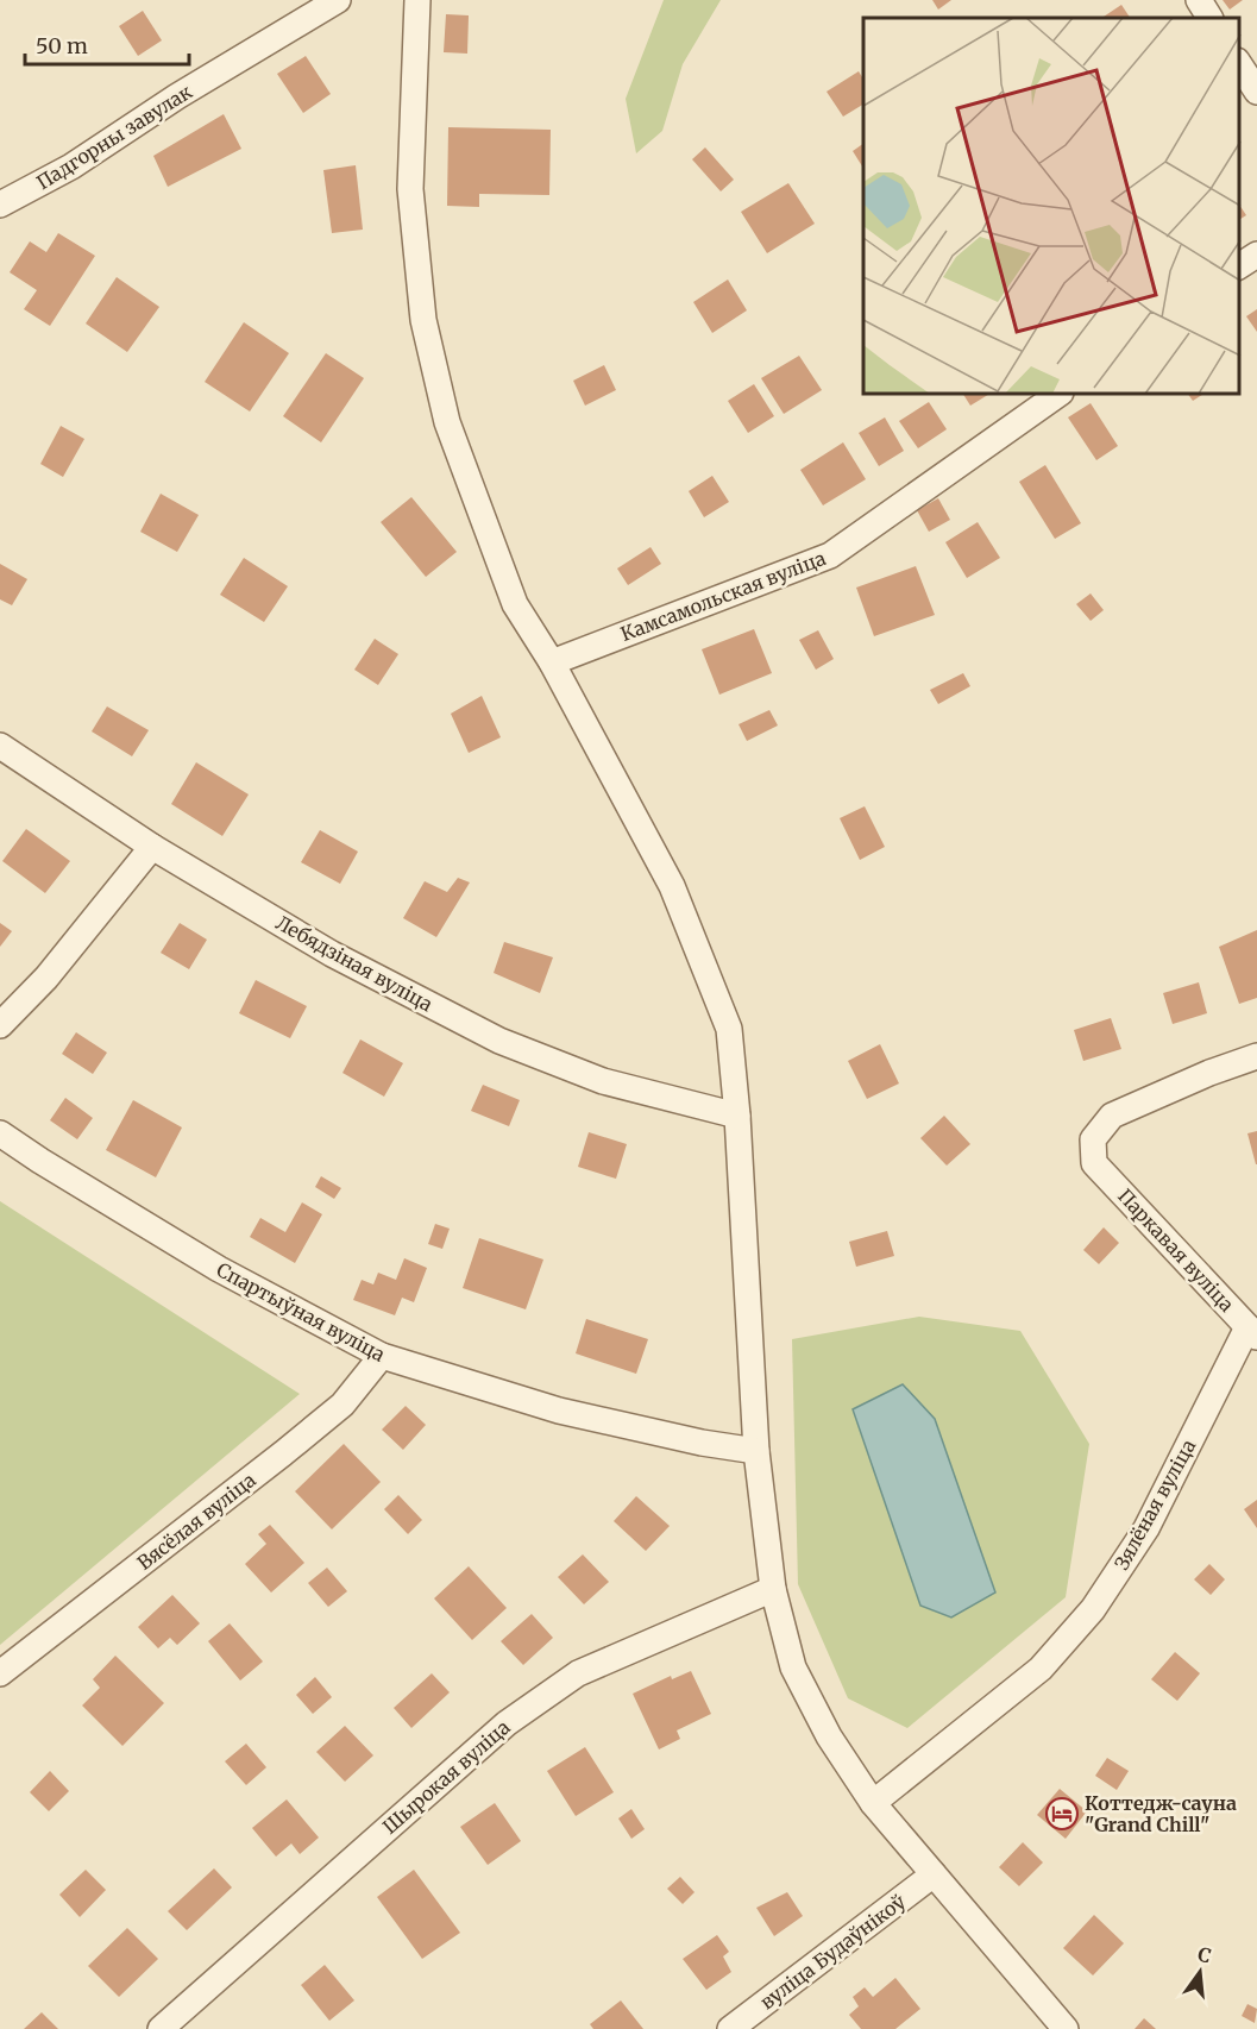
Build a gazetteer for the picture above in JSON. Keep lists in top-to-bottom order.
{
  "streets": {
    "street": [
      "Падгорны завулак",
      "Камсамольская вуліца",
      "Лебядзіная вуліца",
      "Паркавая вуліца",
      "Спартыўная вуліца",
      "Зялёная вуліца",
      "Вясёлая вуліца",
      "Шырокая вуліца",
      "вуліца Будаўнікоў"
    ]
  },
  "crossings": [
    ["Паркавая вуліца", "Зялёная вуліца"],
    ["Спартыўная вуліца", "Вясёлая вуліца"]
  ],
  "places": {
    "hotel": ["Коттедж-сауна \"Grand Chill\""]
  },
  "scale_bar": "50 m",
  "north": "top"
}
